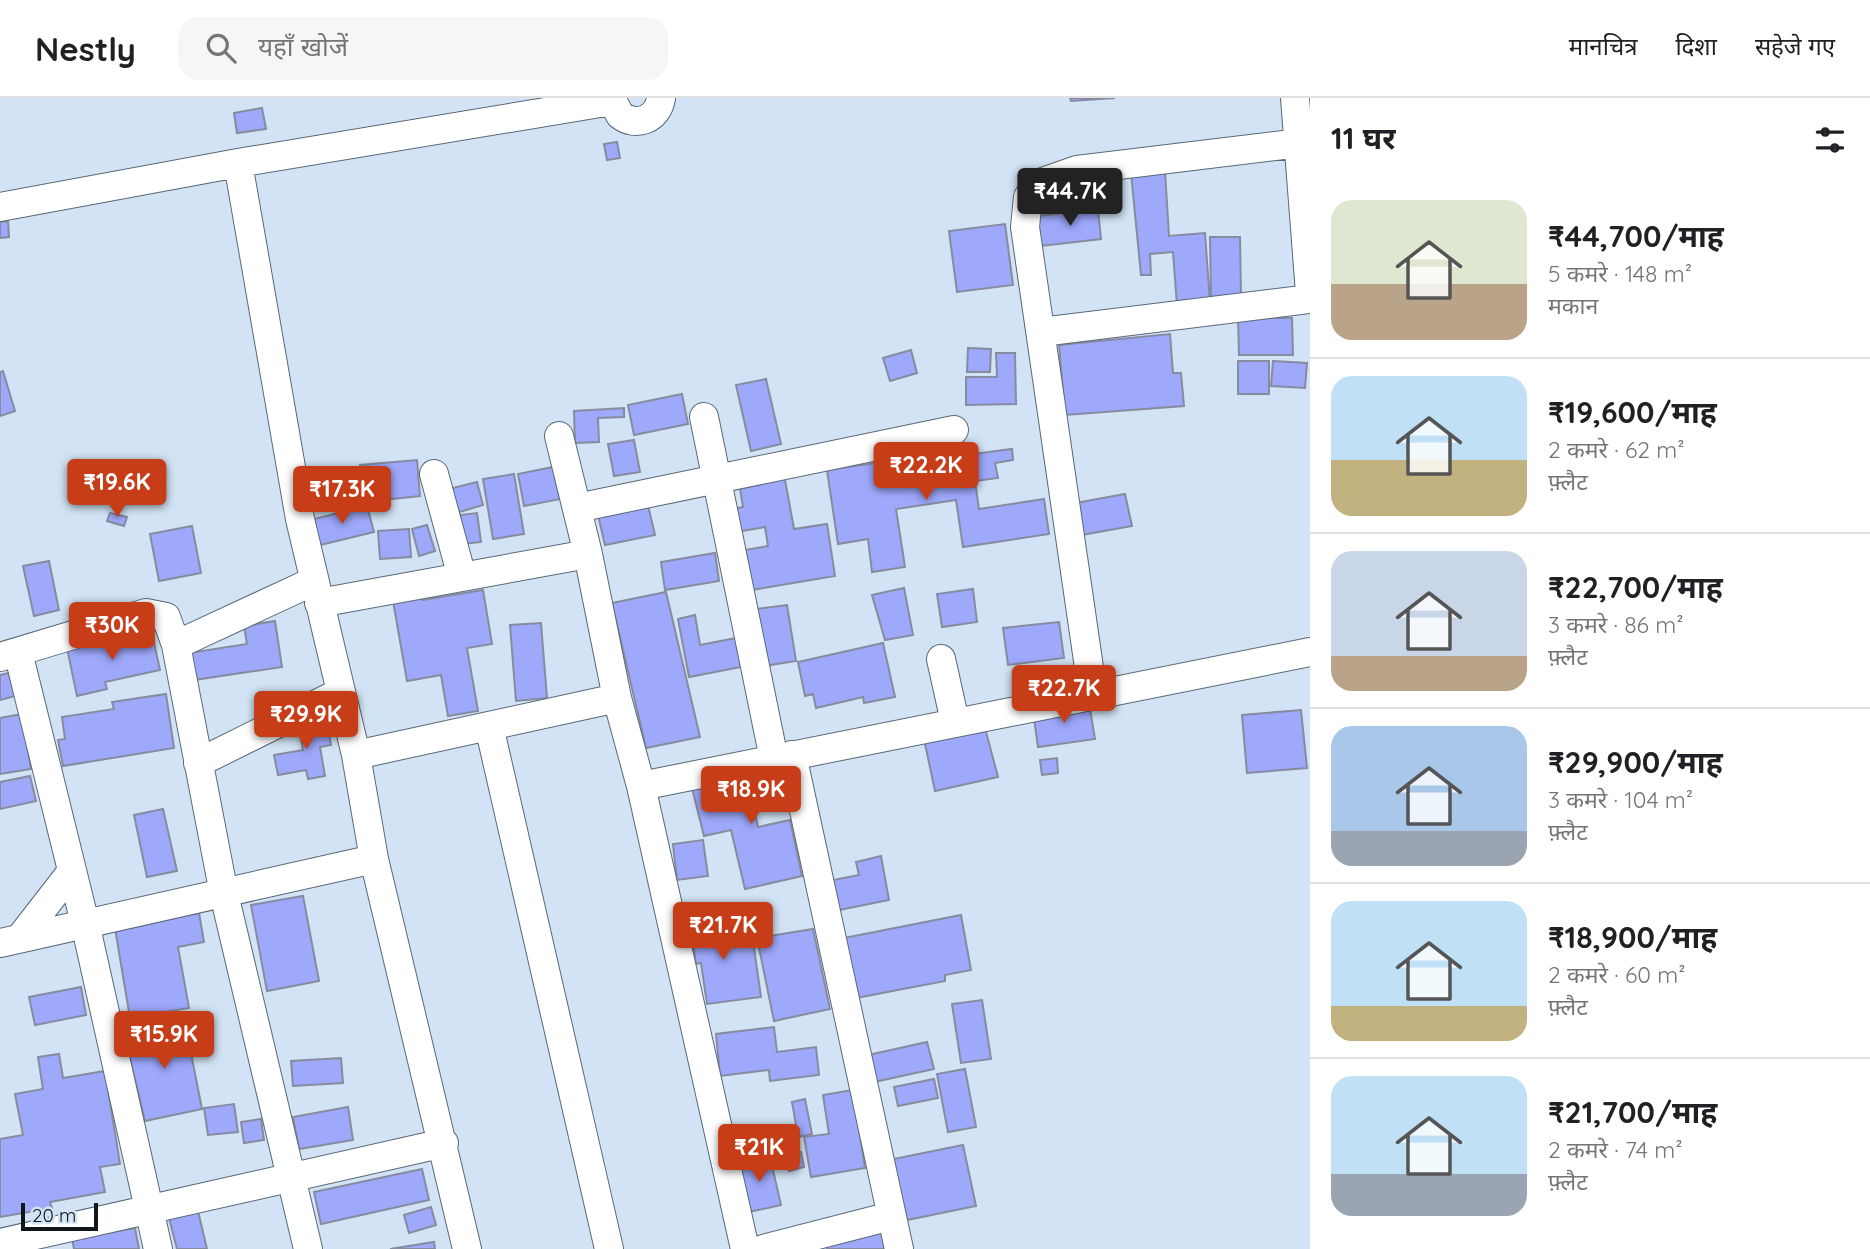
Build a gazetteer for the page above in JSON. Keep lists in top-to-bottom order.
{
  "scale_bar": "20 m",
  "page": {
    "header": "Nestly",
    "search": "यहाँ खोजें",
    "nav": ["मानचित्र", "दिशा", "सहेजे गए"],
    "heading": "11 घर",
    "price": [
      "₹44.7K",
      "₹22.2K",
      "₹19.6K",
      "₹17.3K",
      "₹30K",
      "₹22.7K",
      "₹29.9K",
      "₹18.9K",
      "₹21.7K",
      "₹15.9K",
      "₹21K"
    ],
    "list": [
      {
        "name": "₹44,700/माह",
        "note": "5 कमरे · 148 m² · मकान"
      },
      {
        "name": "₹19,600/माह",
        "note": "2 कमरे · 62 m² · फ़्लैट"
      },
      {
        "name": "₹22,700/माह",
        "note": "3 कमरे · 86 m² · फ़्लैट"
      },
      {
        "name": "₹29,900/माह",
        "note": "3 कमरे · 104 m² · फ़्लैट"
      },
      {
        "name": "₹18,900/माह",
        "note": "2 कमरे · 60 m² · फ़्लैट"
      },
      {
        "name": "₹21,700/माह",
        "note": "2 कमरे · 74 m² · फ़्लैट"
      }
    ],
    "scale": "20 m"
  }
}
